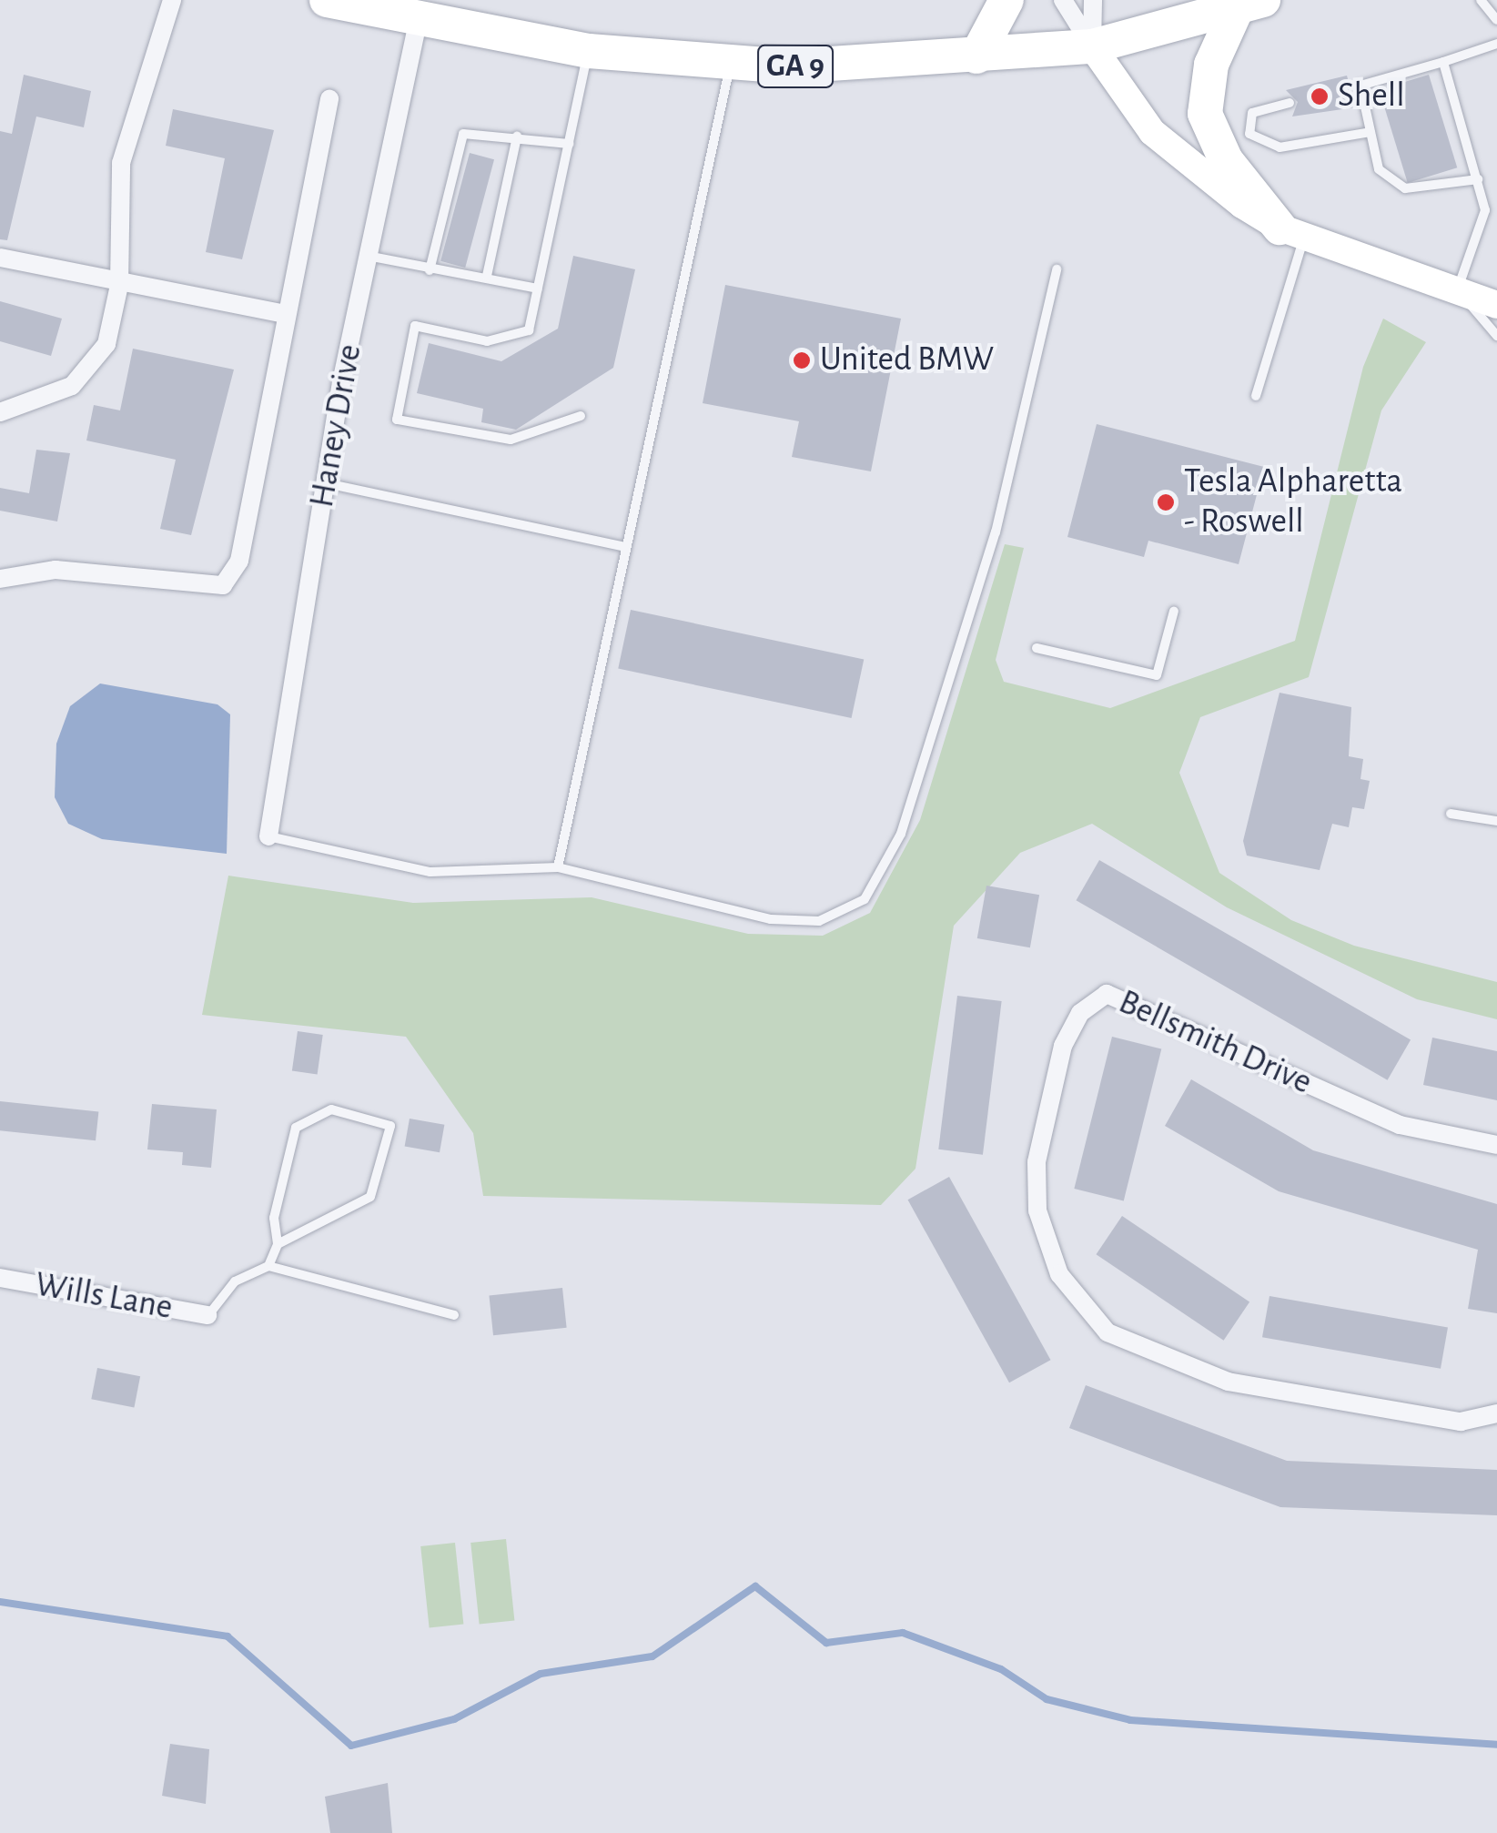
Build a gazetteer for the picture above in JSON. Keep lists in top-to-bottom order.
{
  "streets": {
    "highway": ["GA 9"],
    "street": ["Haney Drive", "Bellsmith Drive", "Wills Lane"]
  },
  "crossings": [
    ["GA 9", "Haney Drive"]
  ],
  "places": ["Shell", "United BMW", "Tesla Alpharetta - Roswell"]
}
